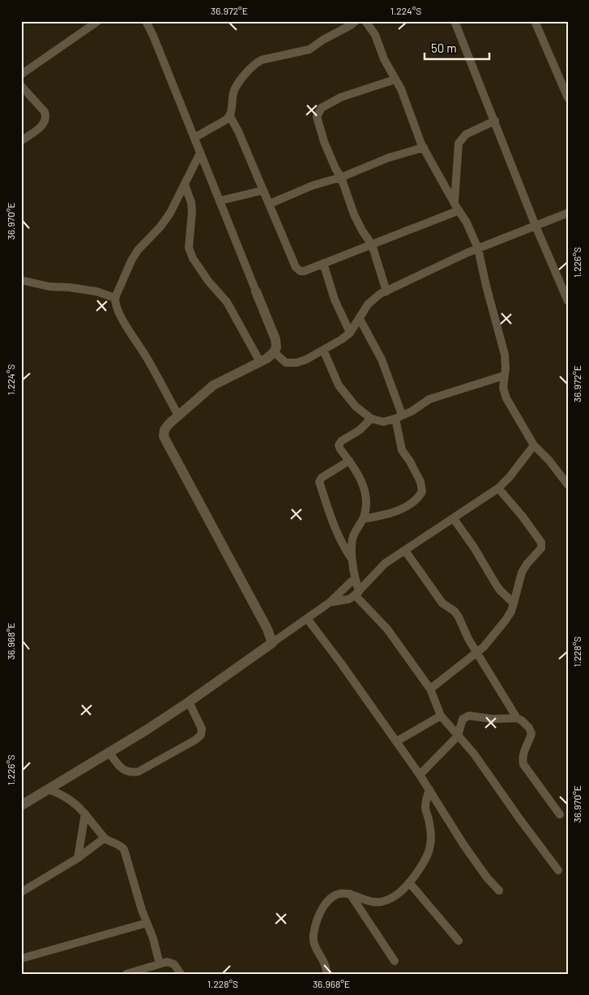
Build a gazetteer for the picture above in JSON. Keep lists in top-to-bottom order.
{
  "scale_bar": "50 m",
  "coordinates": [
    "36.972°E",
    "1.224°S",
    "36.970°E",
    "1.226°S",
    "36.968°E",
    "1.228°S"
  ]
}
